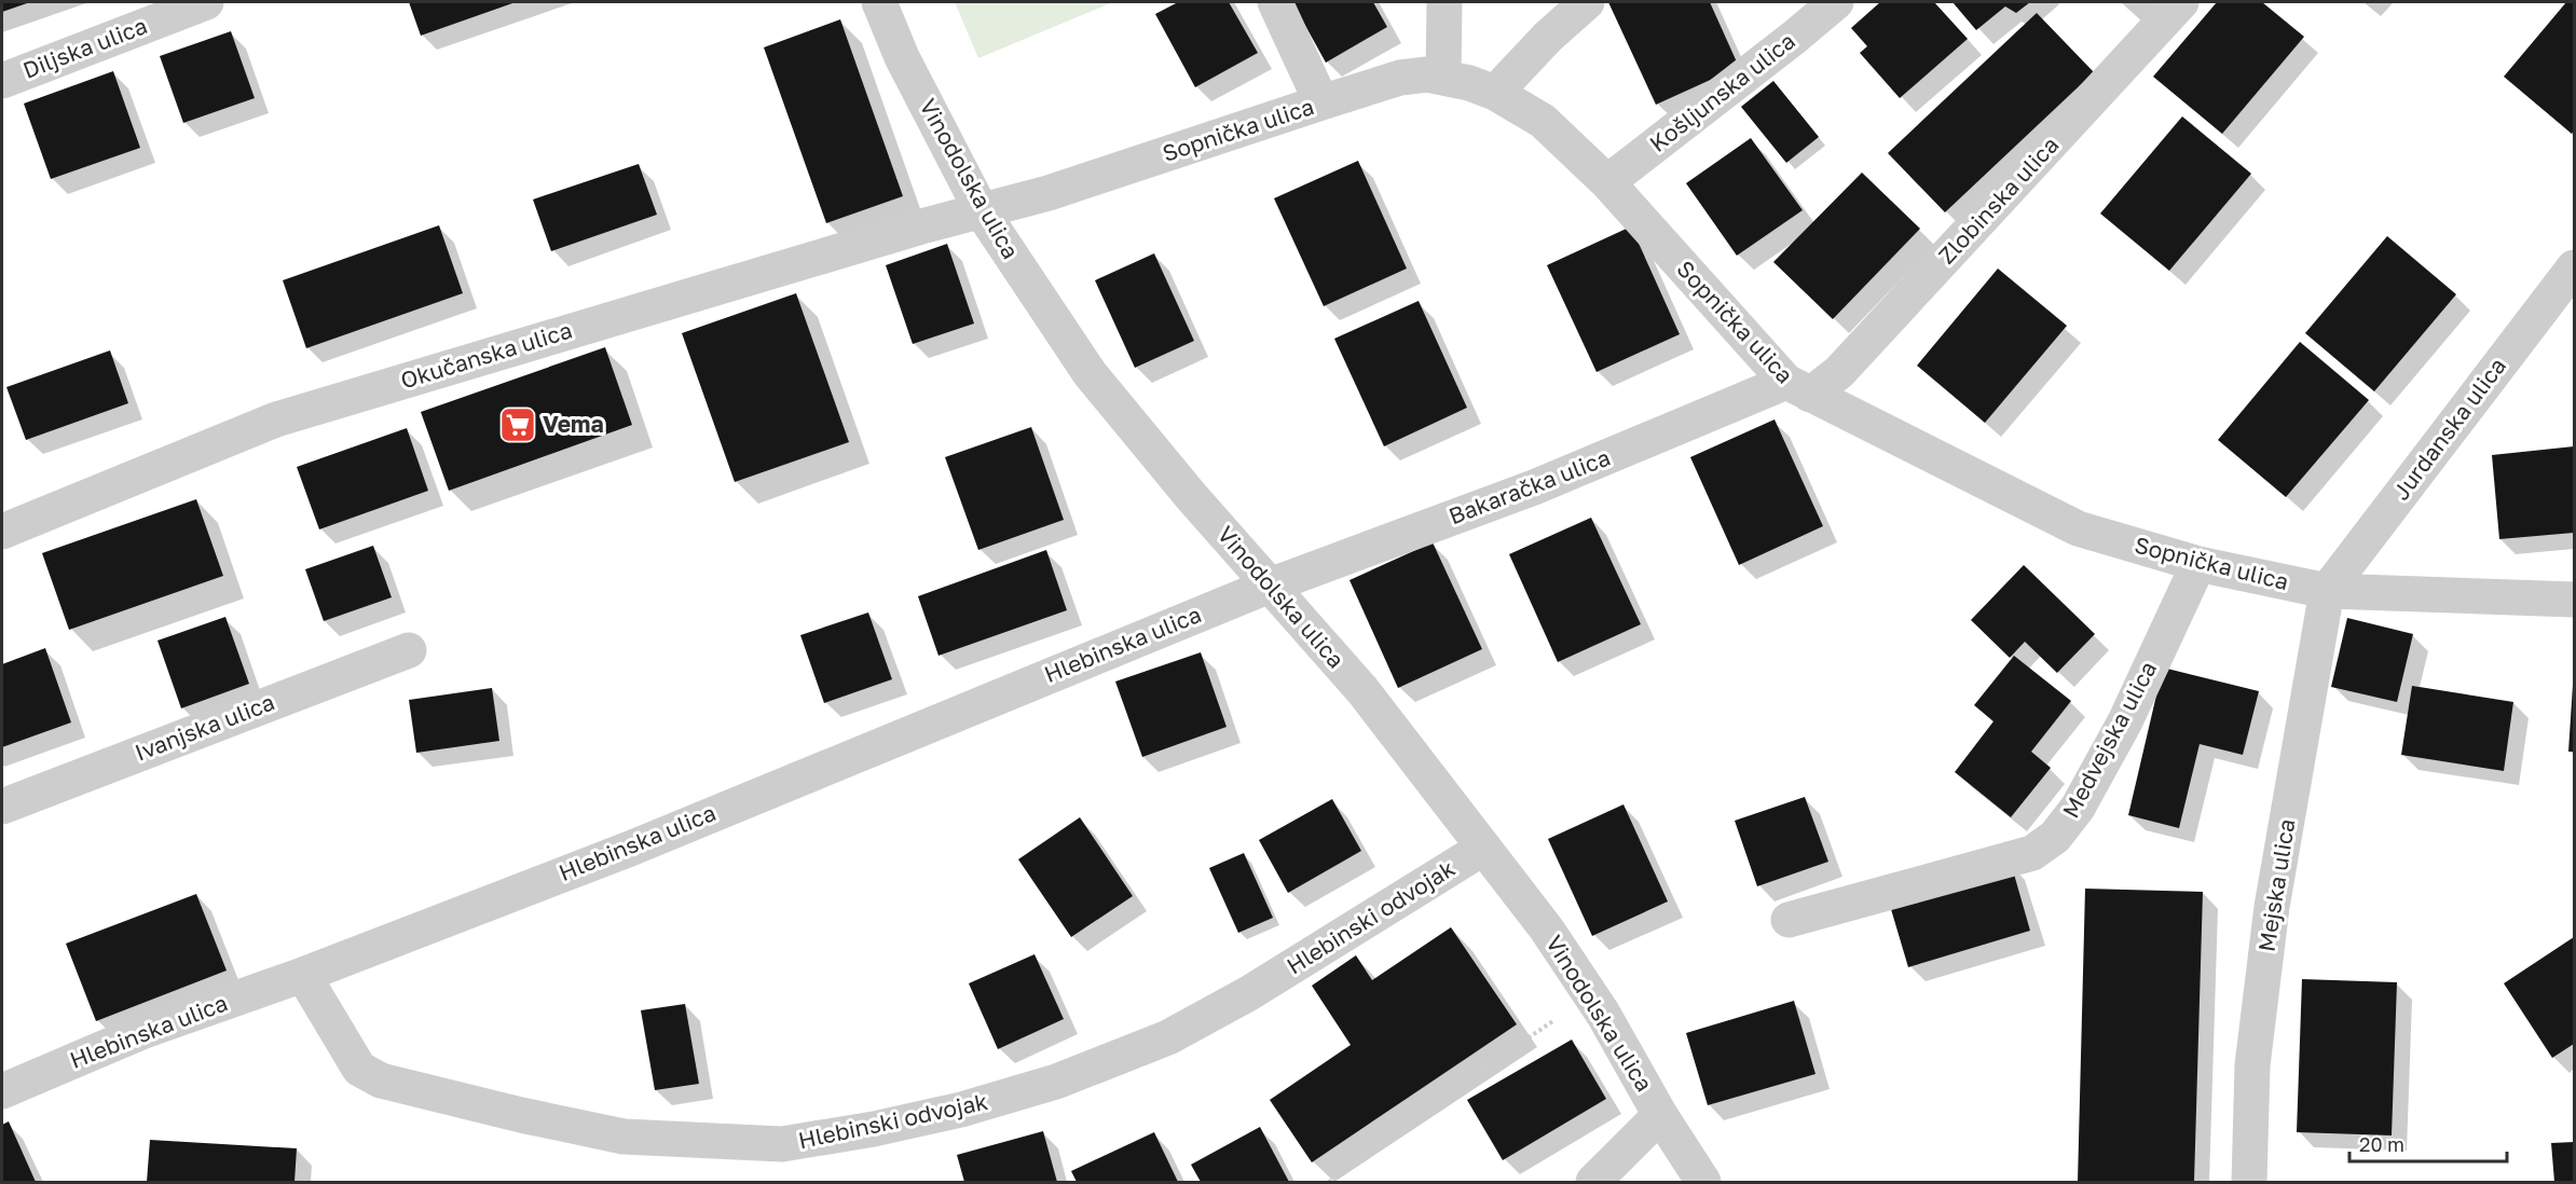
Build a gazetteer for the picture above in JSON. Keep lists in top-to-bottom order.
{
  "streets": {
    "street": [
      "Diljska ulica",
      "Košljunska ulica",
      "Sopnička ulica",
      "Vinodolska ulica",
      "Zlobinska ulica",
      "Okučanska ulica",
      "Jurdanska ulica",
      "Bakaračka ulica",
      "Hlebinska ulica",
      "Ivanjska ulica",
      "Medvejska ulica",
      "Mejska ulica",
      "Hlebinski odvojak"
    ]
  },
  "crossings": [
    ["Košljunska ulica", "Sopnička ulica"],
    ["Sopnička ulica", "Vinodolska ulica"],
    ["Sopnička ulica", "Zlobinska ulica"],
    ["Sopnička ulica", "Okučanska ulica"],
    ["Sopnička ulica", "Jurdanska ulica"],
    ["Sopnička ulica", "Bakaračka ulica"],
    ["Sopnička ulica", "Medvejska ulica"],
    ["Sopnička ulica", "Mejska ulica"],
    ["Vinodolska ulica", "Okučanska ulica"],
    ["Vinodolska ulica", "Bakaračka ulica"],
    ["Vinodolska ulica", "Hlebinska ulica"],
    ["Vinodolska ulica", "Hlebinski odvojak"],
    ["Zlobinska ulica", "Bakaračka ulica"],
    ["Jurdanska ulica", "Mejska ulica"],
    ["Bakaračka ulica", "Hlebinska ulica"],
    ["Hlebinska ulica", "Hlebinski odvojak"]
  ],
  "places": {
    "supermarket": ["Vema"]
  },
  "scale_bar": "20 m"
}
